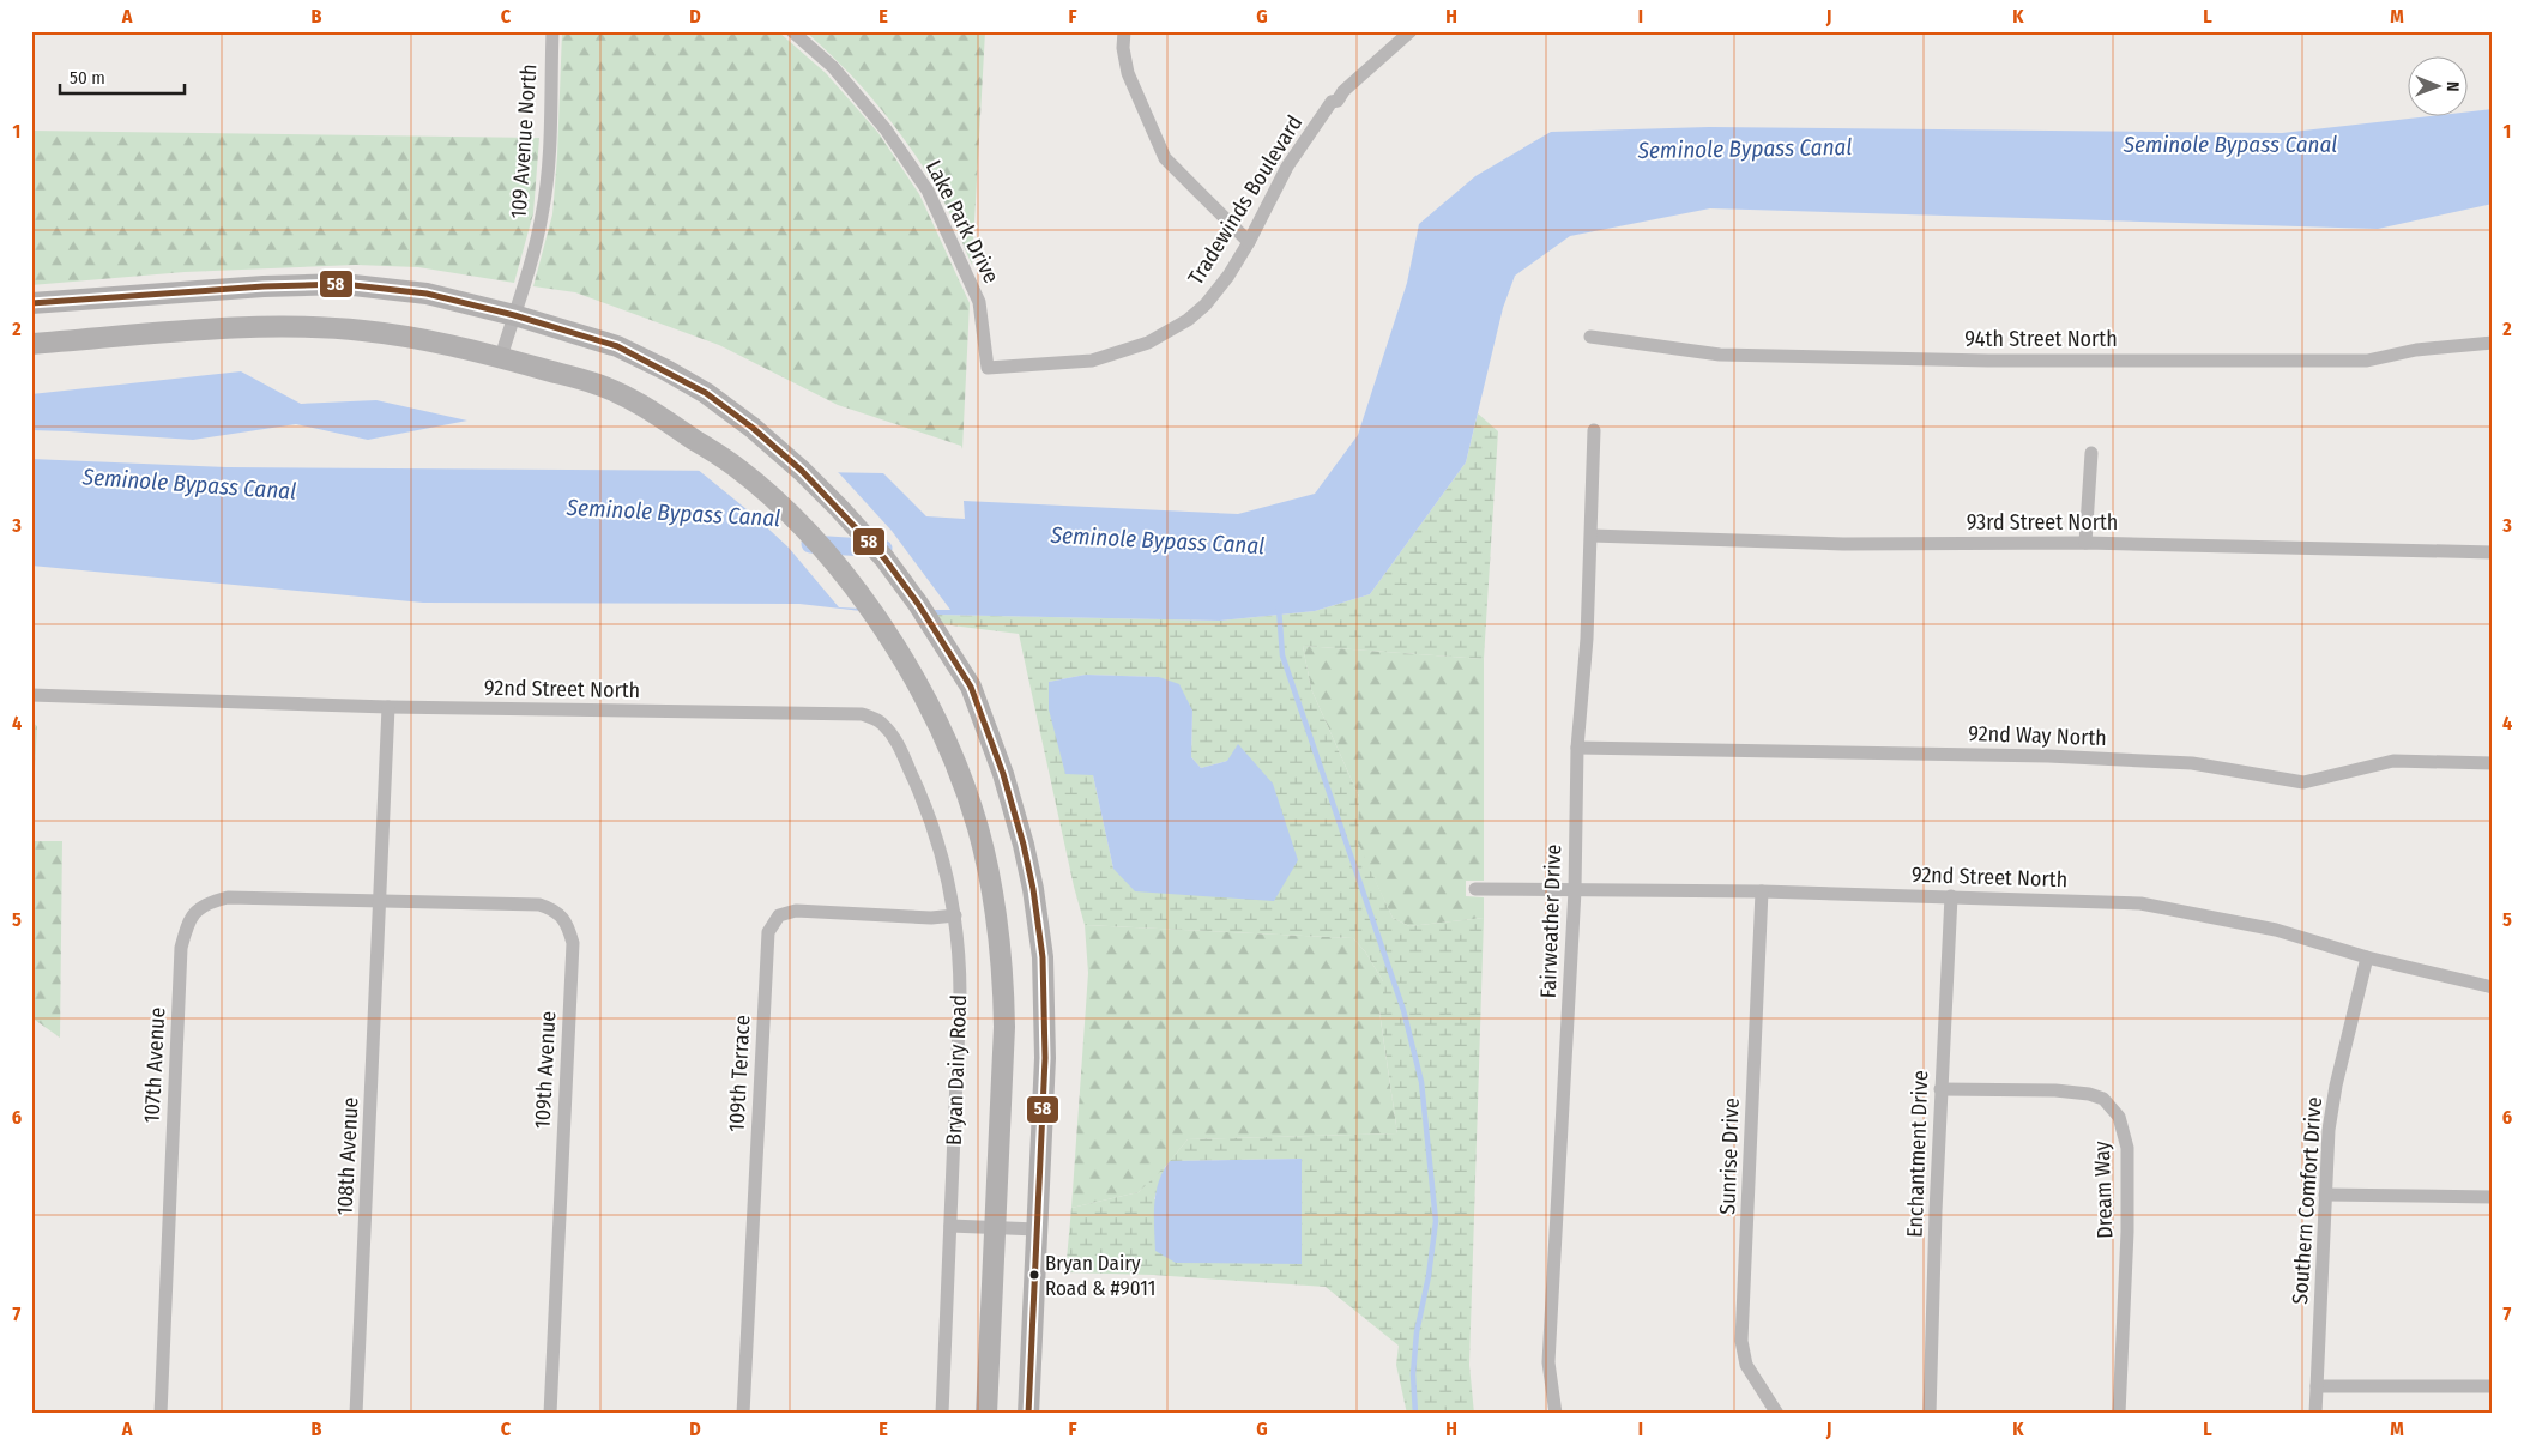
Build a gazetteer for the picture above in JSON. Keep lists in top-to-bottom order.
{
  "streets": {
    "street": [
      "109 Avenue North",
      "Tradewinds Boulevard",
      "Lake Park Drive",
      "94th Street North",
      "93rd Street North",
      "92nd Street North",
      "92nd Way North",
      "Fairweather Drive",
      "107th Avenue",
      "109th Avenue",
      "Bryan Dairy Road",
      "109th Terrace",
      "Enchantment Drive",
      "108th Avenue",
      "Sunrise Drive",
      "Dream Way",
      "Southern Comfort Drive"
    ]
  },
  "crossings": [
    ["Tradewinds Boulevard", "Lake Park Drive"],
    ["93rd Street North", "Fairweather Drive"],
    ["92nd Street North", "Fairweather Drive"],
    ["92nd Street North", "Bryan Dairy Road"],
    ["92nd Street North", "109th Terrace"],
    ["92nd Street North", "Enchantment Drive"],
    ["92nd Street North", "108th Avenue"],
    ["92nd Street North", "Sunrise Drive"],
    ["92nd Street North", "Southern Comfort Drive"],
    ["92nd Way North", "Fairweather Drive"],
    ["107th Avenue", "109th Avenue"],
    ["107th Avenue", "108th Avenue"],
    ["109th Avenue", "108th Avenue"],
    ["Bryan Dairy Road", "109th Terrace"],
    ["Enchantment Drive", "Dream Way"]
  ],
  "water": ["Seminole Bypass Canal"],
  "places": ["Bryan Dairy Road & #9011"],
  "lines": ["transit line 58"],
  "scale_bar": "50 m",
  "north": "right",
  "grid": {
    "columns": [
      "A",
      "B",
      "C",
      "D",
      "E",
      "F",
      "G",
      "H",
      "I",
      "J",
      "K",
      "L",
      "M"
    ],
    "rows": [
      "1",
      "2",
      "3",
      "4",
      "5",
      "6",
      "7"
    ]
  }
}
